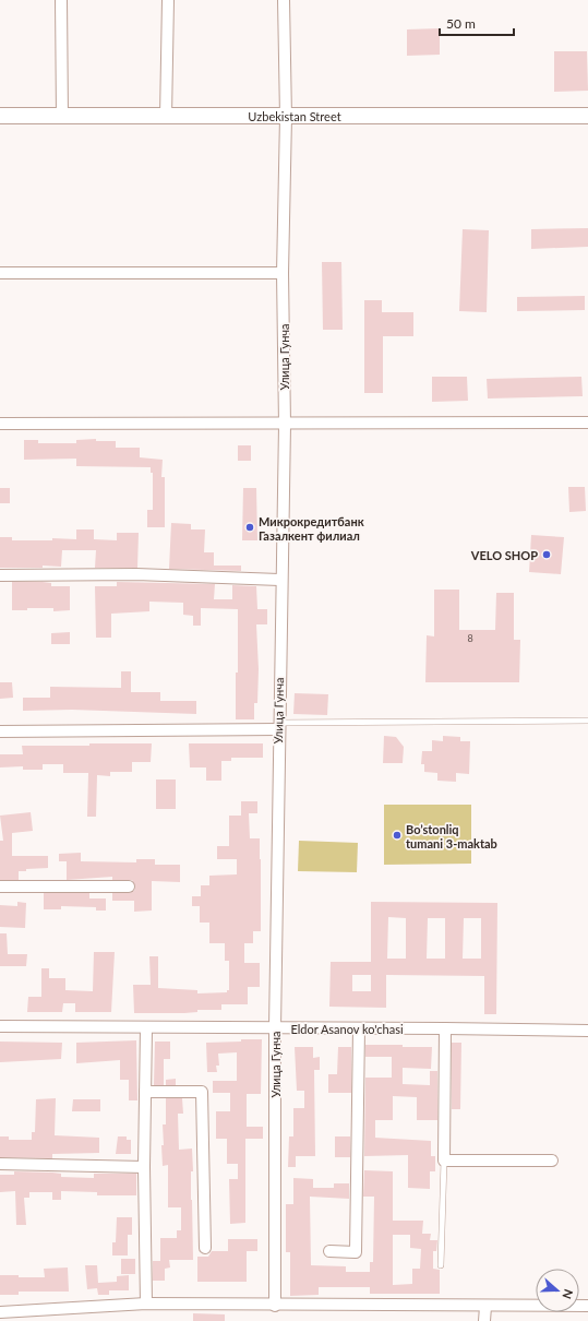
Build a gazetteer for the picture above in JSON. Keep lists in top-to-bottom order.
{
  "streets": {
    "main road": ["Uzbekistan Street"],
    "street": ["Улица Гунча", "Eldor Asanov ko'chasi"]
  },
  "crossings": [
    ["Uzbekistan Street", "Улица Гунча"],
    ["Улица Гунча", "Eldor Asanov ko'chasi"]
  ],
  "places": ["Микрокредитбанк Газалкент филиал", "VELO SHOP", "Bo’stonliq tumani 3-maktab"],
  "house_numbers": ["8"],
  "scale_bar": "50 m",
  "north": "right"
}
